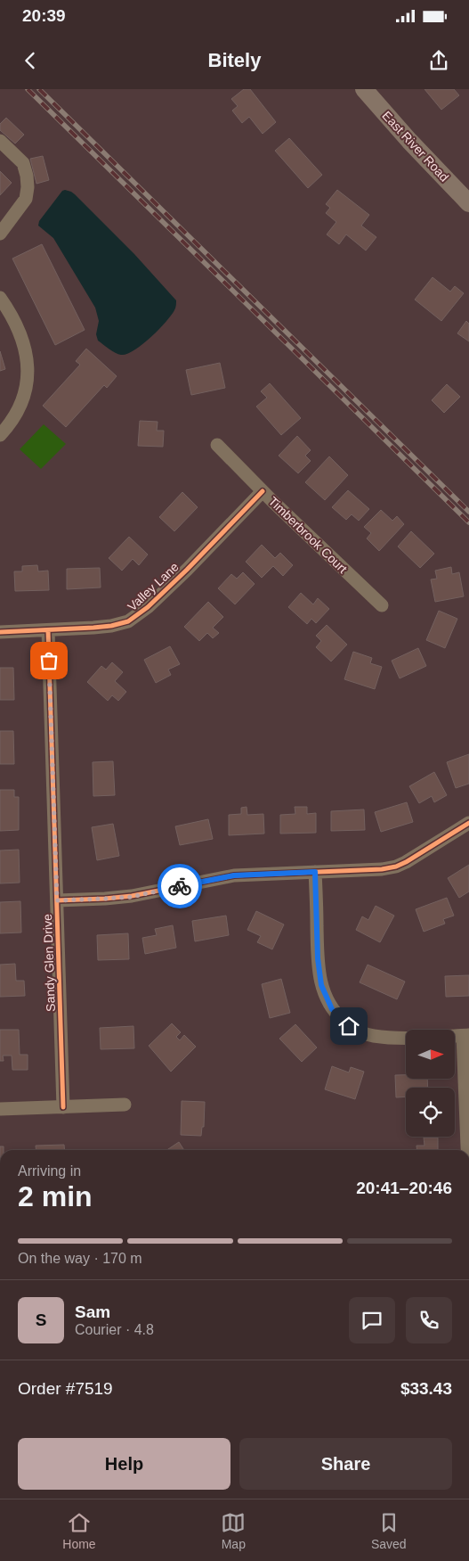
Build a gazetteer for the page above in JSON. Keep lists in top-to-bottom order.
{
  "streets": {
    "main road": ["East River Road"],
    "street": ["Timberbrook Court", "Valley Lane", "Sandy Glen Drive"]
  },
  "crossings": [
    ["Timberbrook Court", "Valley Lane"],
    ["Valley Lane", "Sandy Glen Drive"]
  ],
  "north": "right",
  "page": {
    "status": "20:39",
    "header": "Bitely",
    "heading": ["2 min", "Arriving in", "20:41–20:46"],
    "panel": [
      "Sam",
      "Courier · 4.8",
      "Order #7519",
      "$33.43"
    ],
    "bar": "On the way · 170 m",
    "round": "S",
    "buttons": ["Help", "Share"],
    "tabs": ["Home", "Map", "Saved"]
  }
}
